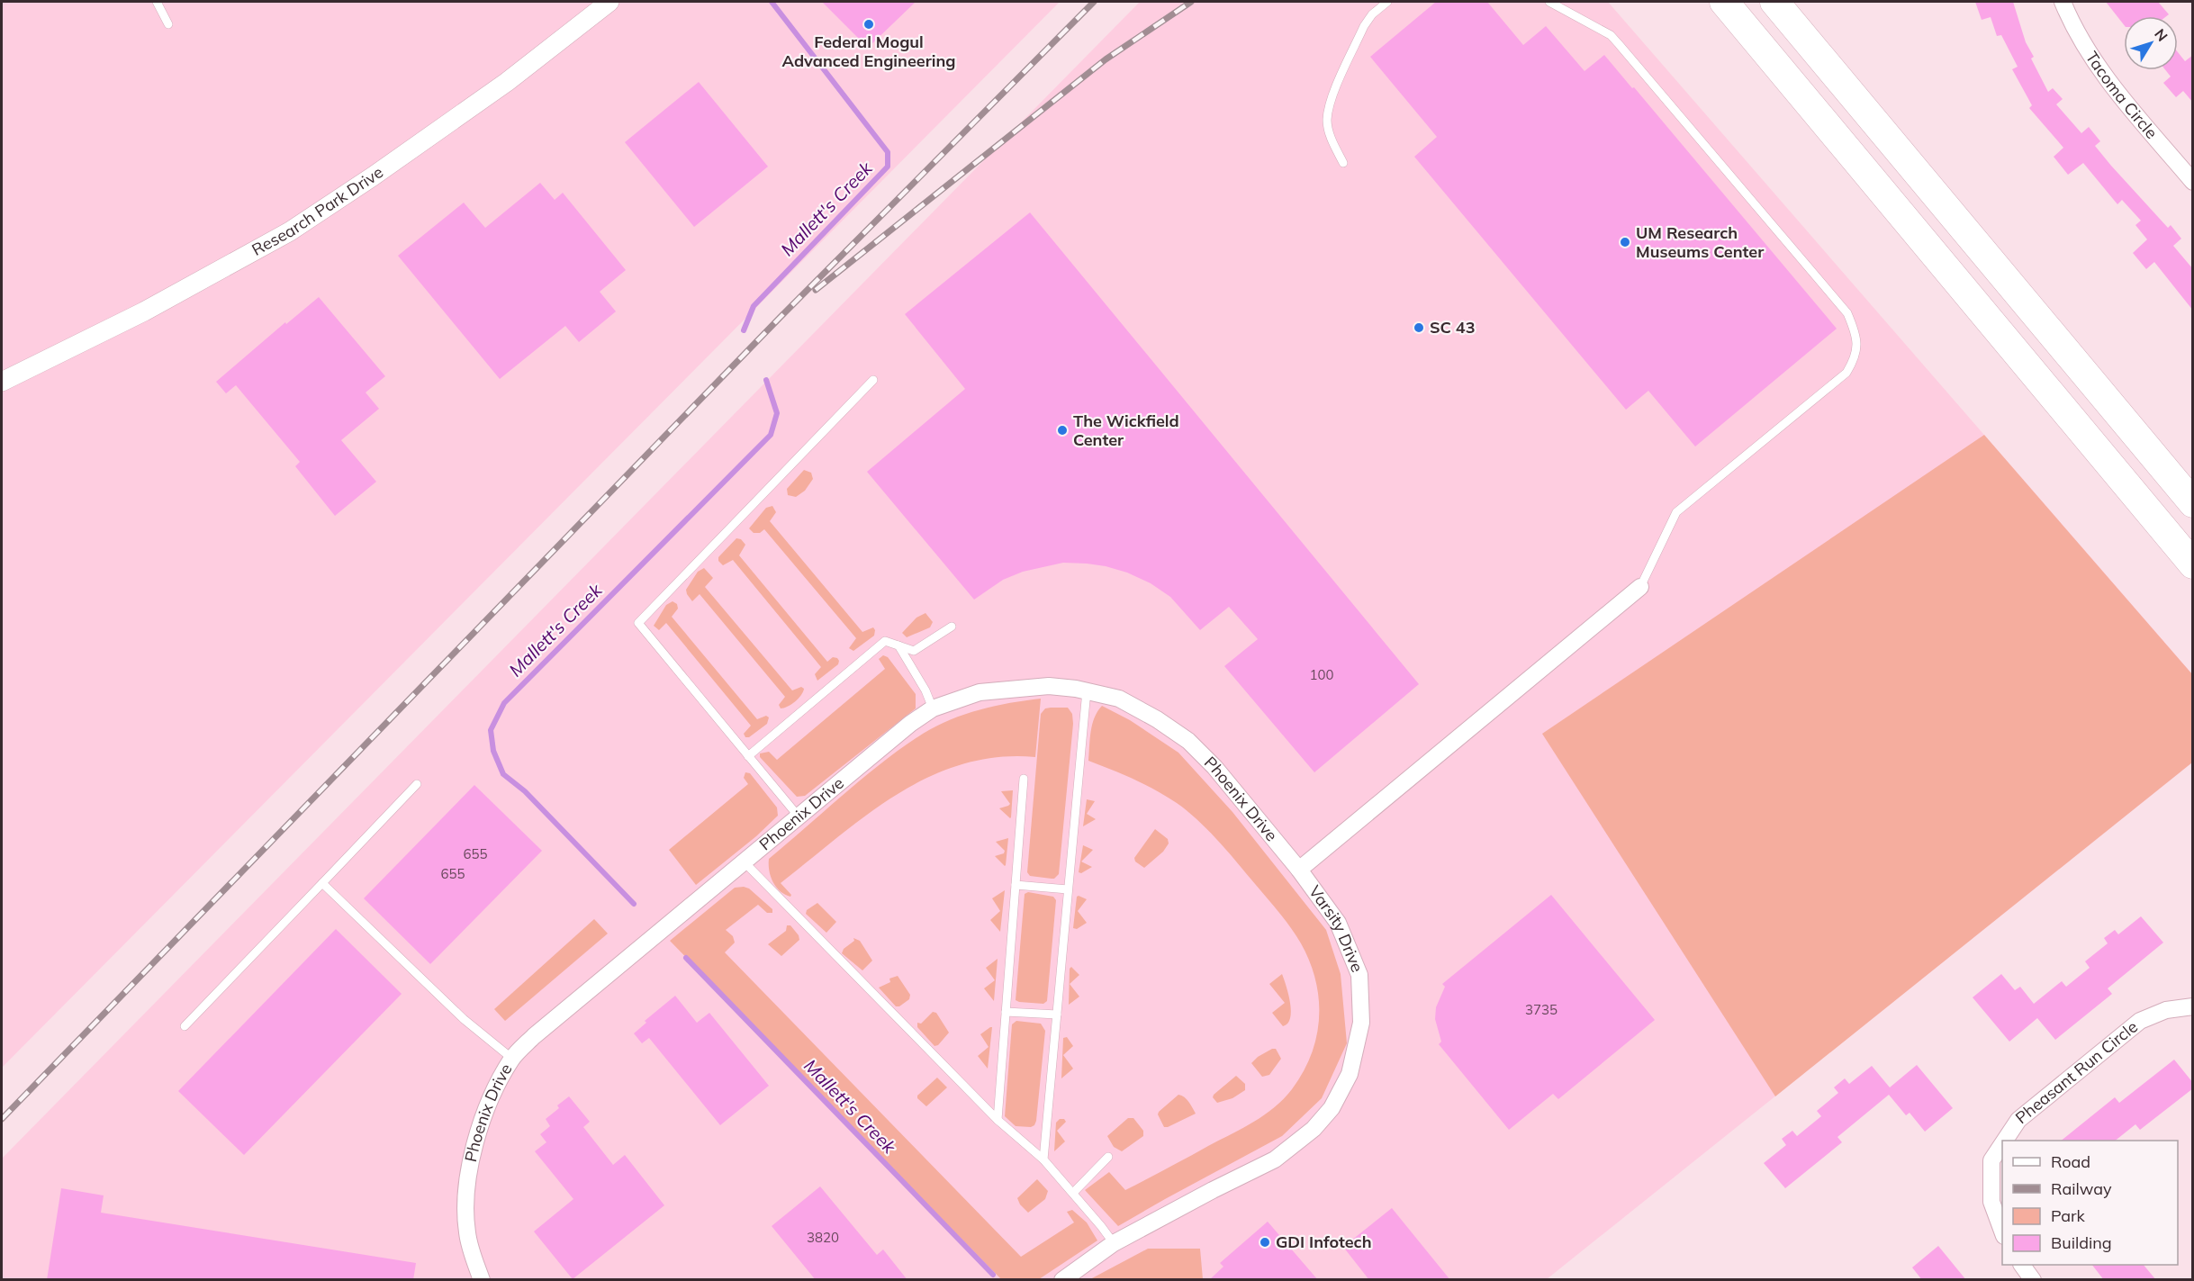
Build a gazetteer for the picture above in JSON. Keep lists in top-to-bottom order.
{
  "streets": {
    "street": [
      "Tacoma Circle",
      "Research Park Drive",
      "Phoenix Drive",
      "Varsity Drive",
      "Pheasant Run Circle"
    ]
  },
  "crossings": [
    ["Phoenix Drive", "Varsity Drive"]
  ],
  "water": ["Mallett's Creek"],
  "places": [
    "Federal Mogul Advanced Engineering",
    "UM Research Museums Center",
    "SC 43",
    "The Wickfield Center",
    "GDI Infotech"
  ],
  "house_numbers": [
    "100",
    "655",
    "655",
    "3735",
    "3820"
  ],
  "legend": [
    "Road",
    "Railway",
    "Park",
    "Building"
  ],
  "north": "top right"
}
